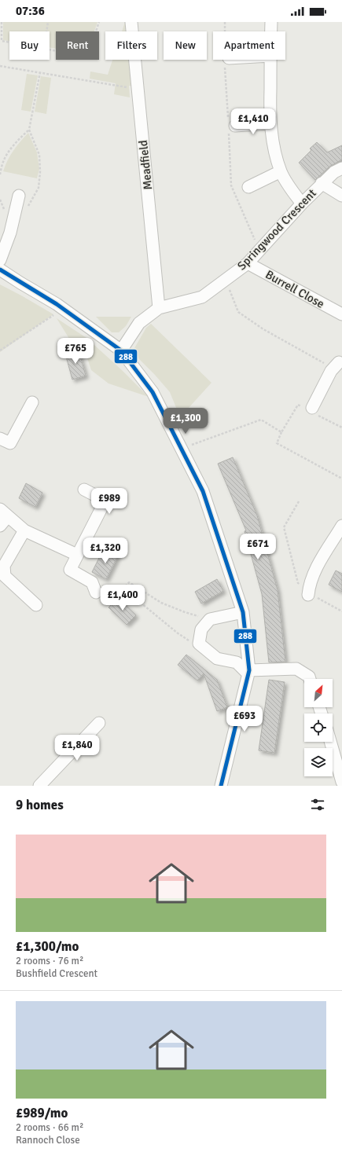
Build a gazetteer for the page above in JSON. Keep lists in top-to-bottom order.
{
  "streets": {
    "street": ["Meadfield", "Springwood Crescent", "Burrell Close"]
  },
  "crossings": [
    ["Meadfield", "Springwood Crescent"],
    ["Springwood Crescent", "Burrell Close"]
  ],
  "lines": ["transit line 288"],
  "north": "top right",
  "page": {
    "status": "07:36",
    "chip": [
      "Buy",
      "Rent",
      "Filters",
      "New",
      "Apartment"
    ],
    "price": [
      "£1,410",
      "£765",
      "£1,300",
      "£989",
      "£671",
      "£1,320",
      "£1,400",
      "£693",
      "£1,840"
    ],
    "heading": "9 homes",
    "list": [
      {
        "name": "£1,300/mo",
        "note": "2 rooms · 76 m² · Bushfield Crescent"
      },
      {
        "name": "£989/mo",
        "note": "2 rooms · 66 m² · Rannoch Close"
      }
    ]
  }
}
